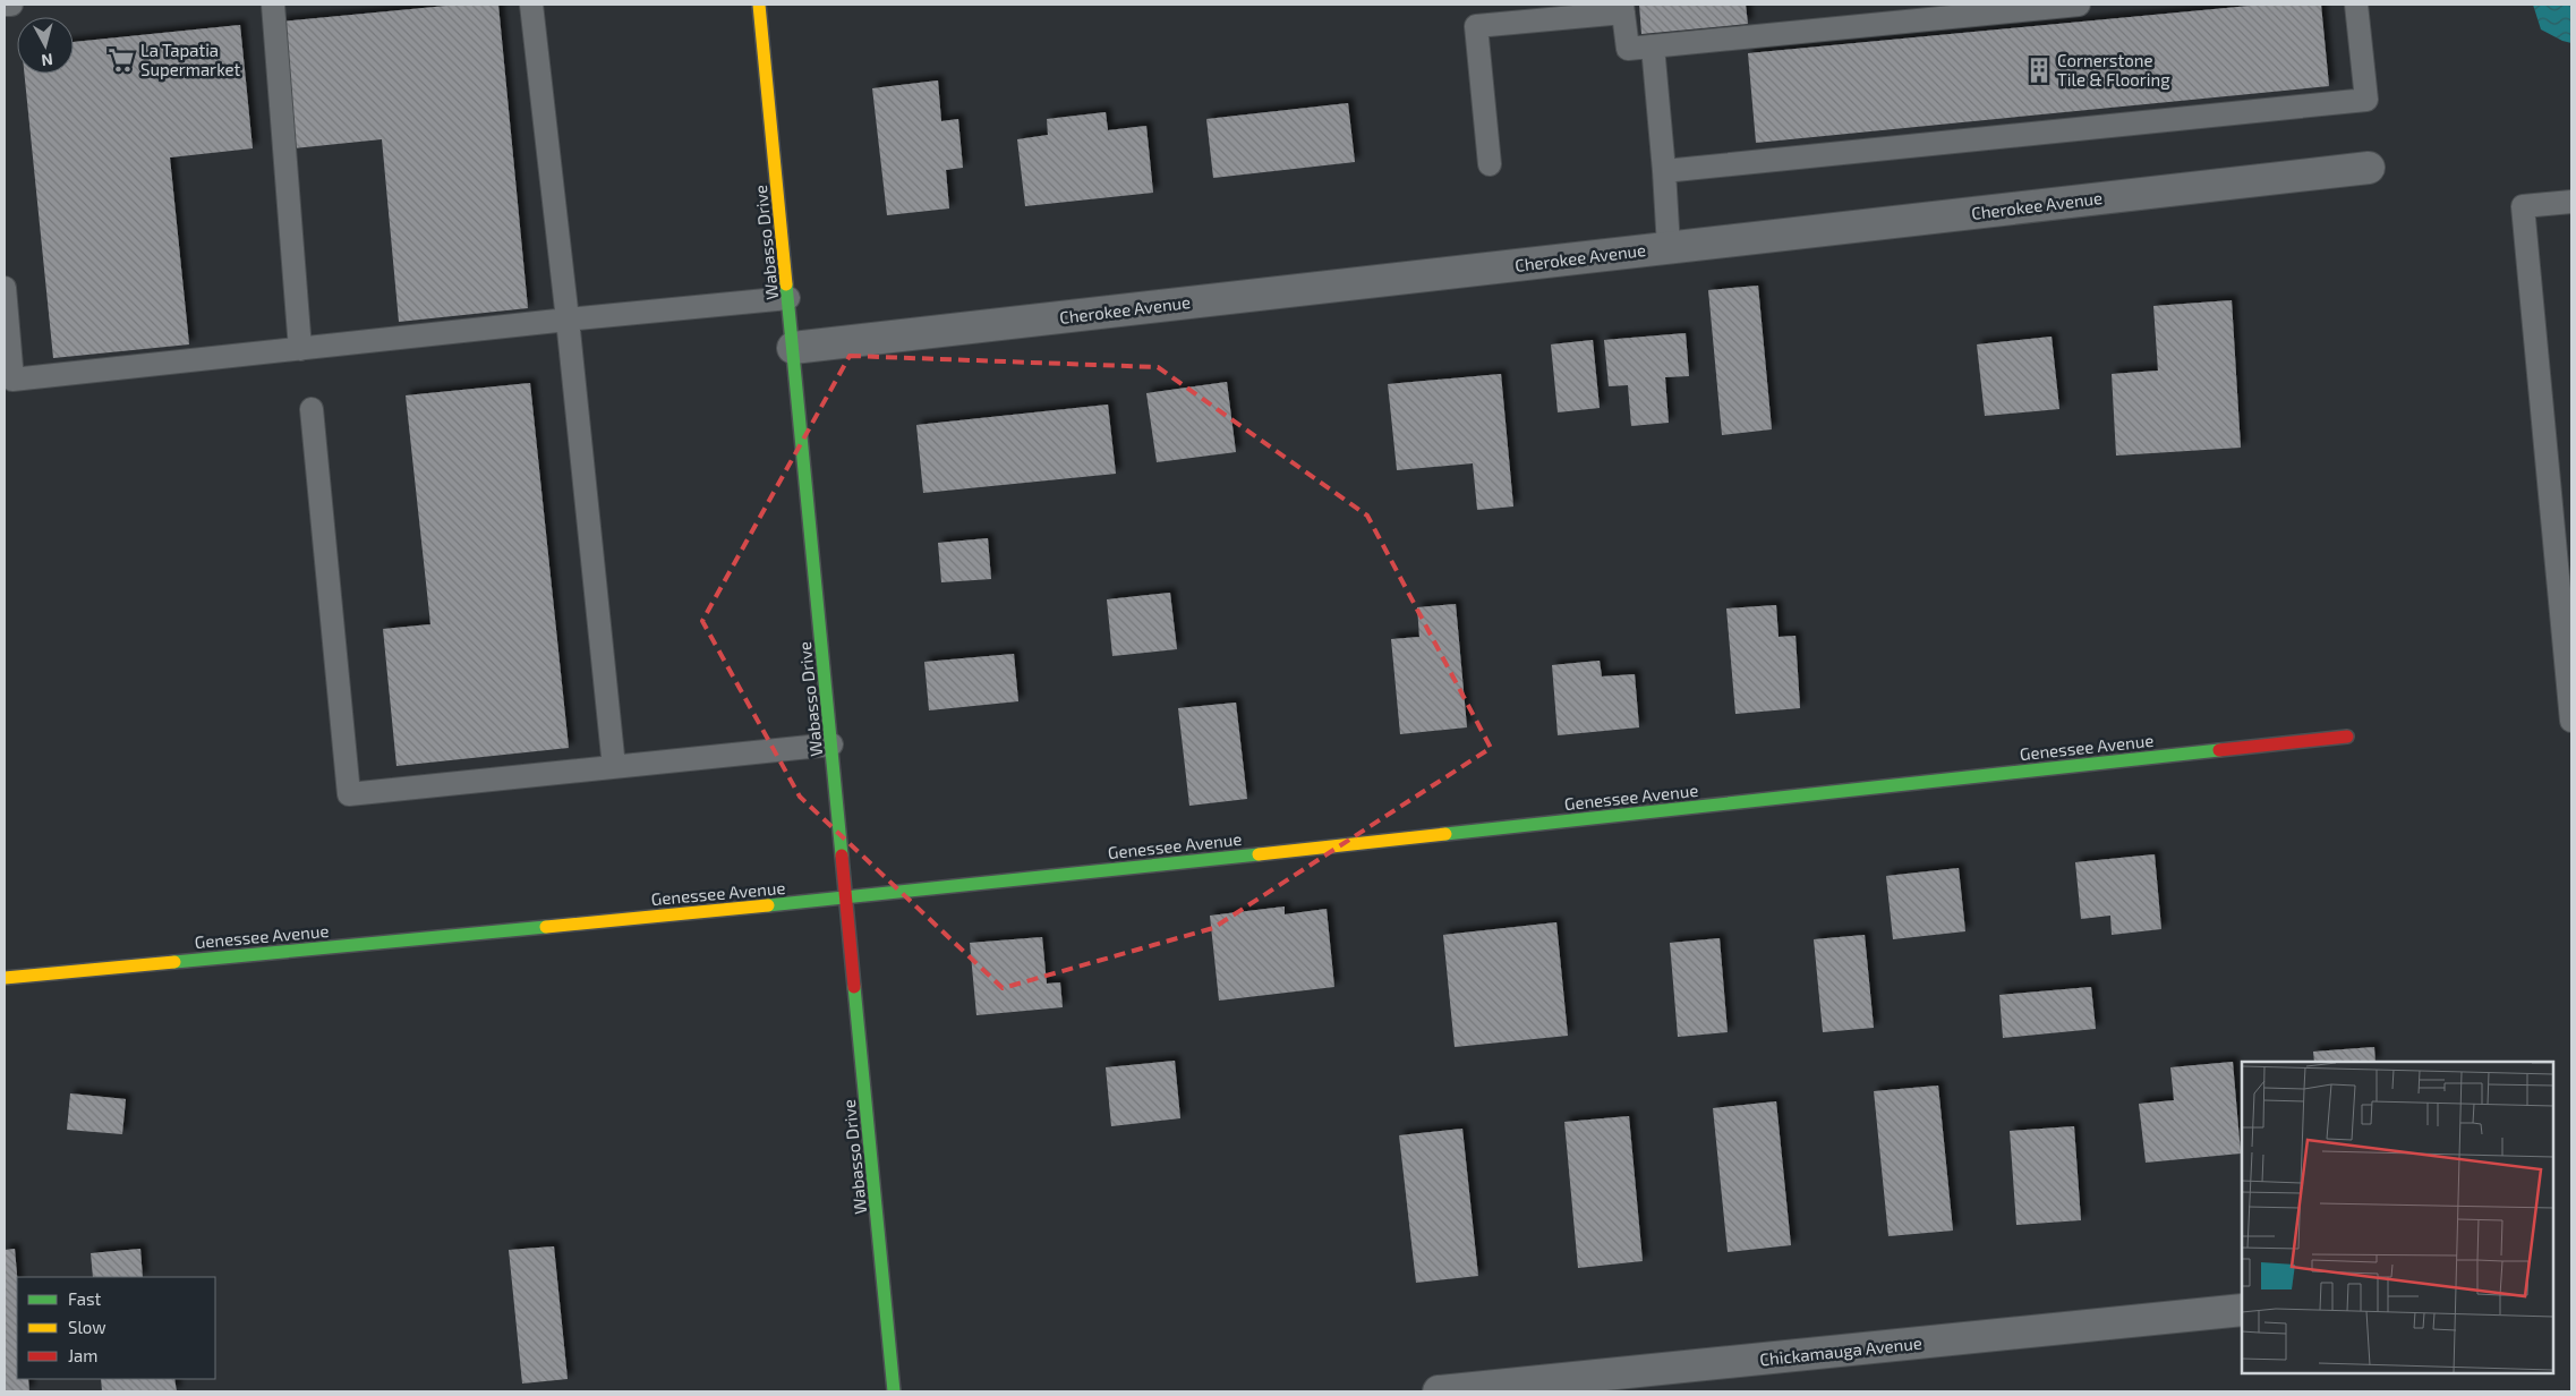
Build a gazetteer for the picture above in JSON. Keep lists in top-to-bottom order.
{
  "streets": {
    "street": [
      "Cherokee Avenue",
      "Wabasso Drive",
      "Genessee Avenue",
      "Chickamauga Avenue"
    ]
  },
  "crossings": [
    ["Cherokee Avenue", "Wabasso Drive"],
    ["Wabasso Drive", "Genessee Avenue"]
  ],
  "places": {
    "supermarket": ["La Tapatia Supermarket"],
    "building": ["Cornerstone Tile & Flooring"]
  },
  "legend": ["Fast", "Slow", "Jam"],
  "north": "bottom"
}
